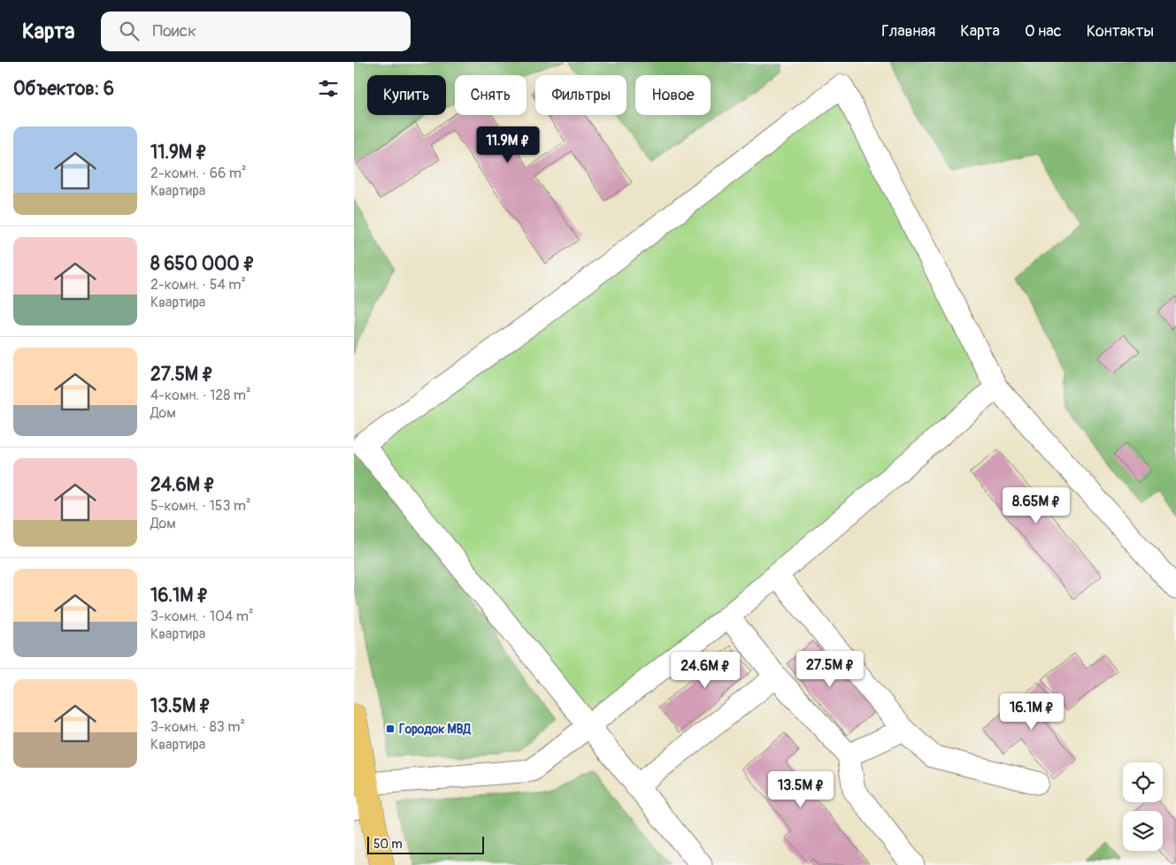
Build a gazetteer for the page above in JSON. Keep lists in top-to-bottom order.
{
  "places": {
    "transit": ["Городок МВД"]
  },
  "scale_bar": "50 m",
  "page": {
    "header": "Карта",
    "search": "Поиск",
    "nav": [
      "Главная",
      "Карта",
      "О нас",
      "Контакты"
    ],
    "heading": "Объектов: 6",
    "chip": [
      "Купить",
      "Снять",
      "Фильтры",
      "Новое"
    ],
    "list": [
      {
        "name": "11.9M ₽",
        "note": "2-комн. · 66 m² · Квартира"
      },
      {
        "name": "8 650 000 ₽",
        "note": "2-комн. · 54 m² · Квартира"
      },
      {
        "name": "27.5M ₽",
        "note": "4-комн. · 128 m² · Дом"
      },
      {
        "name": "24.6M ₽",
        "note": "5-комн. · 153 m² · Дом"
      },
      {
        "name": "16.1M ₽",
        "note": "3-комн. · 104 m² · Квартира"
      },
      {
        "name": "13.5M ₽",
        "note": "3-комн. · 83 m² · Квартира"
      }
    ],
    "price": [
      "11.9M ₽",
      "8.65M ₽",
      "27.5M ₽",
      "24.6M ₽",
      "16.1M ₽",
      "13.5M ₽"
    ],
    "scale": "50 m"
  }
}
